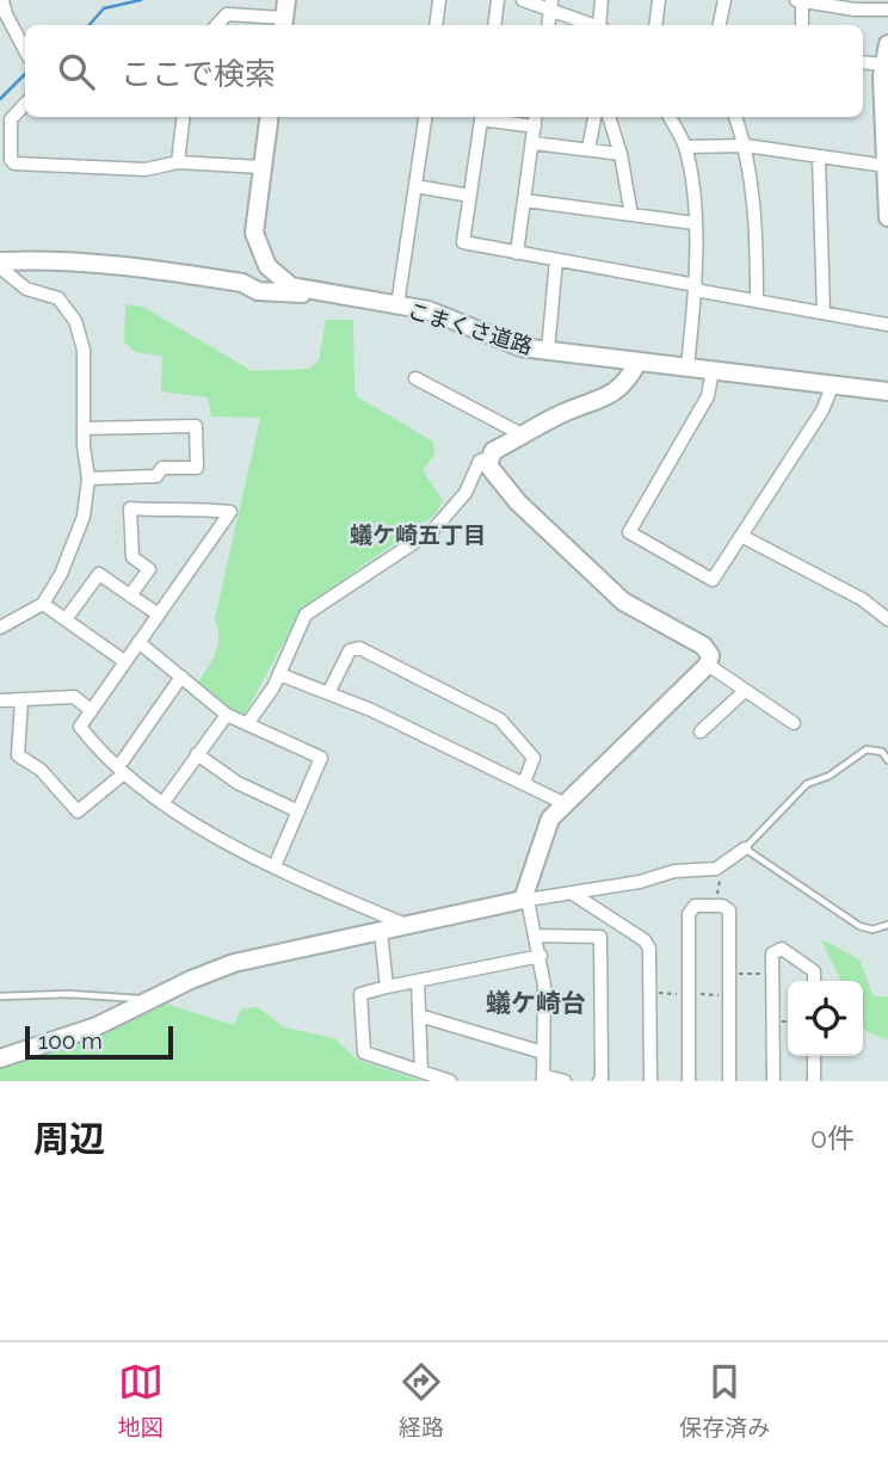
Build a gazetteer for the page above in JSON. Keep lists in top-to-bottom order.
{
  "streets": {
    "street": ["こまくさ道路"]
  },
  "districts": ["蟻ケ崎五丁目", "蟻ケ崎台"],
  "scale_bar": "100 m",
  "page": {
    "search": "ここで検索",
    "scale": "100 m",
    "heading": ["周辺", "0件"],
    "nav": ["地図", "経路", "保存済み"]
  }
}
